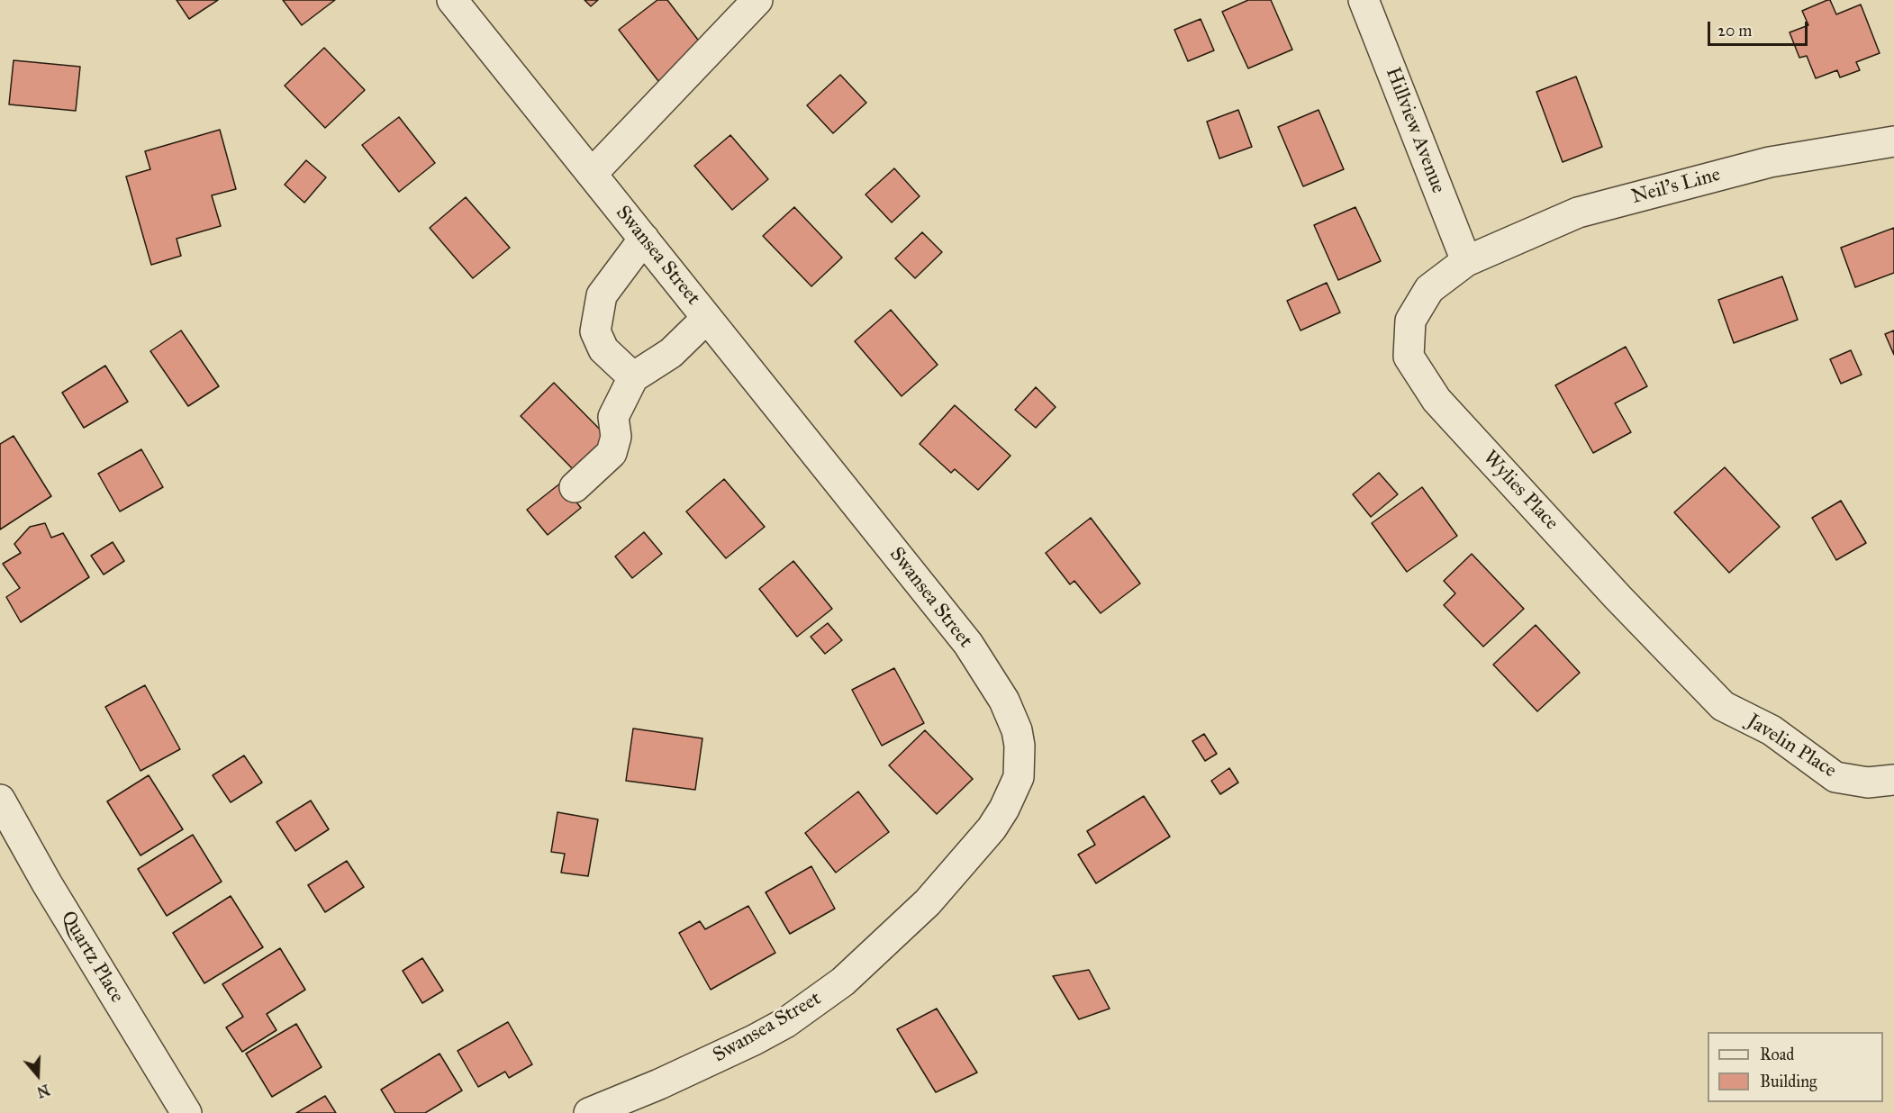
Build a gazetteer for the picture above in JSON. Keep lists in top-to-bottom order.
{
  "streets": {
    "street": [
      "Hillview Avenue",
      "Neil's Line",
      "Swansea Street",
      "Wylies Place",
      "Javelin Place",
      "Quartz Place"
    ]
  },
  "crossings": [
    ["Hillview Avenue", "Neil's Line"],
    ["Hillview Avenue", "Wylies Place"],
    ["Neil's Line", "Wylies Place"],
    ["Wylies Place", "Javelin Place"]
  ],
  "legend": ["Road", "Building"],
  "scale_bar": "20 m",
  "north": "bottom"
}
